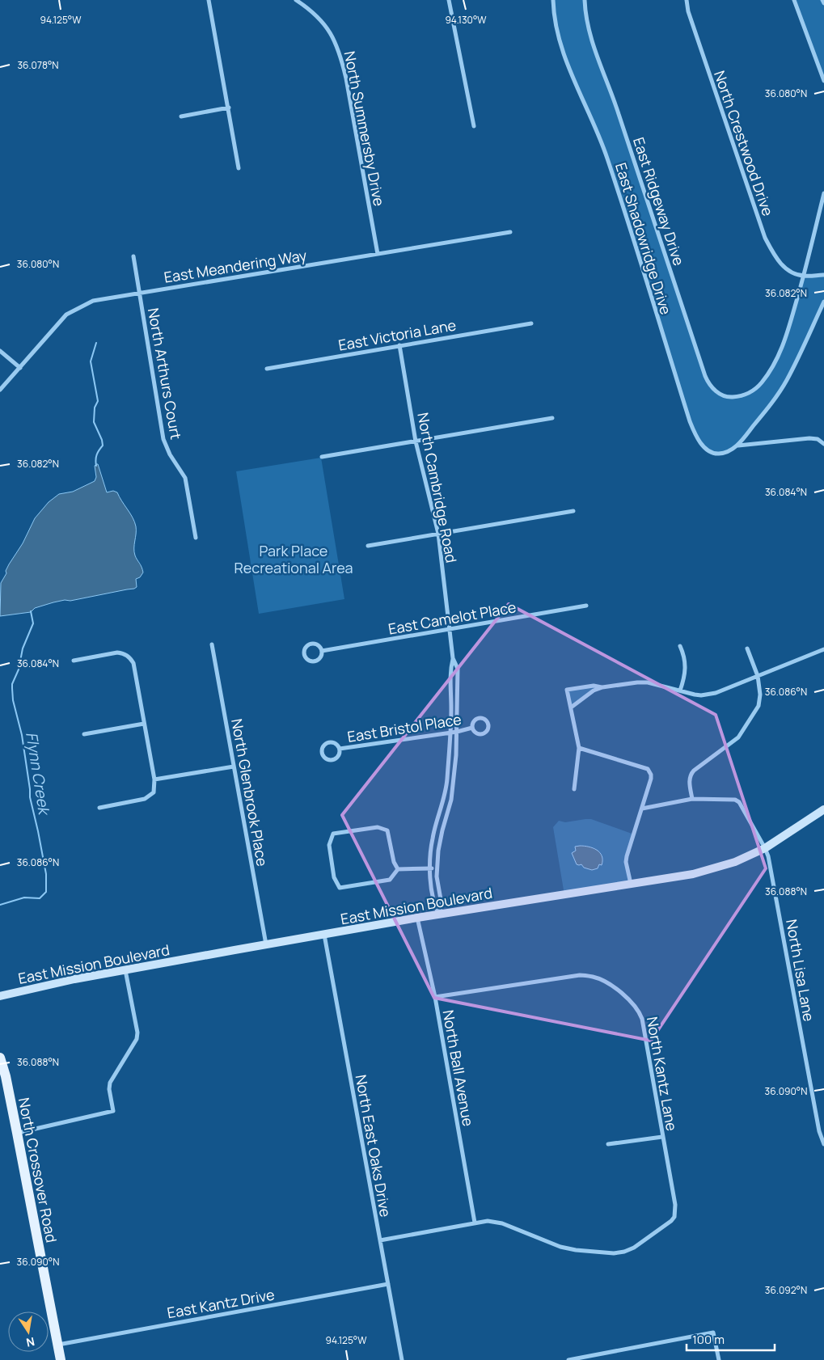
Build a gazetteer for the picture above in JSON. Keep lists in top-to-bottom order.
{
  "streets": {
    "main road": ["East Mission Boulevard", "North Crossover Road"],
    "street": [
      "North Summersby Drive",
      "North Crestwood Drive",
      "East Ridgeway Drive",
      "East Shadowridge Drive",
      "East Meandering Way",
      "East Victoria Lane",
      "North Arthurs Court",
      "North Cambridge Road",
      "East Camelot Place",
      "East Bristol Place",
      "North Glenbrook Place",
      "North Lisa Lane",
      "North Ball Avenue",
      "North Kantz Lane",
      "North East Oaks Drive",
      "East Kantz Drive"
    ]
  },
  "crossings": [
    ["North Summersby Drive", "East Meandering Way"],
    ["North Crestwood Drive", "East Ridgeway Drive"],
    ["East Meandering Way", "North Arthurs Court"],
    ["East Victoria Lane", "North Cambridge Road"],
    ["North Cambridge Road", "East Camelot Place"],
    ["North Cambridge Road", "East Bristol Place"],
    ["North Cambridge Road", "East Mission Boulevard"],
    ["North Glenbrook Place", "East Mission Boulevard"],
    ["East Mission Boulevard", "North Lisa Lane"],
    ["East Mission Boulevard", "North Ball Avenue"],
    ["East Mission Boulevard", "North East Oaks Drive"],
    ["North Ball Avenue", "North Kantz Lane"],
    ["North East Oaks Drive", "East Kantz Drive"],
    ["North Crossover Road", "East Kantz Drive"]
  ],
  "water": ["Flynn Creek"],
  "parks": ["Park Place Recreational Area"],
  "scale_bar": "100 m",
  "north": "bottom",
  "coordinates": [
    "94.125°W",
    "94.130°W",
    "36.078°N",
    "36.080°N",
    "36.082°N",
    "36.084°N",
    "36.086°N",
    "36.088°N",
    "36.090°N",
    "36.092°N"
  ]
}
